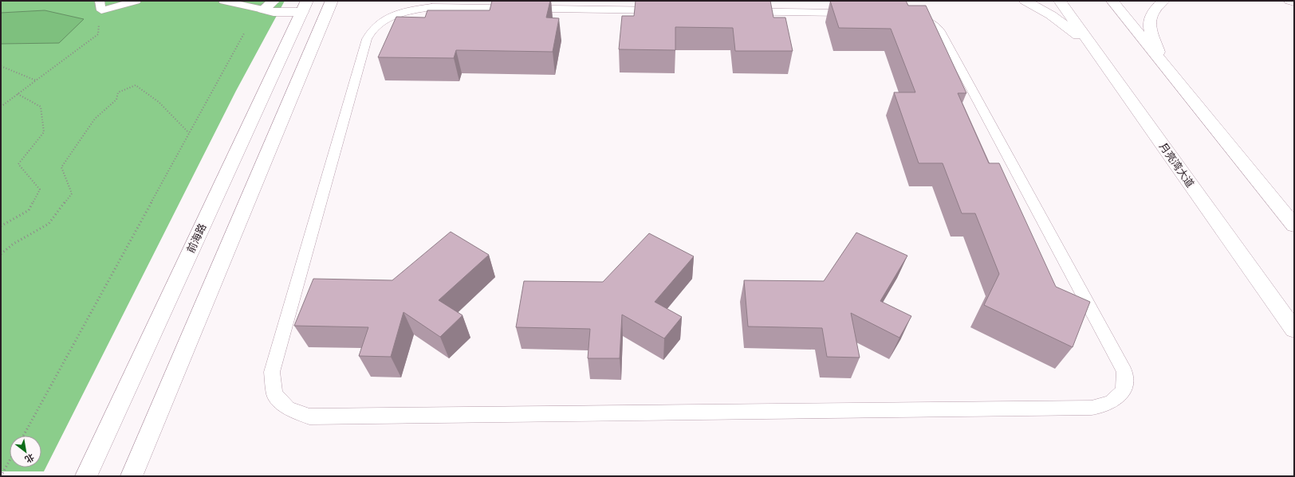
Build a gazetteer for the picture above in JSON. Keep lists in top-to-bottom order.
{
  "streets": {
    "street": ["月亮湾大道", "前海路"]
  },
  "north": "bottom right"
}
